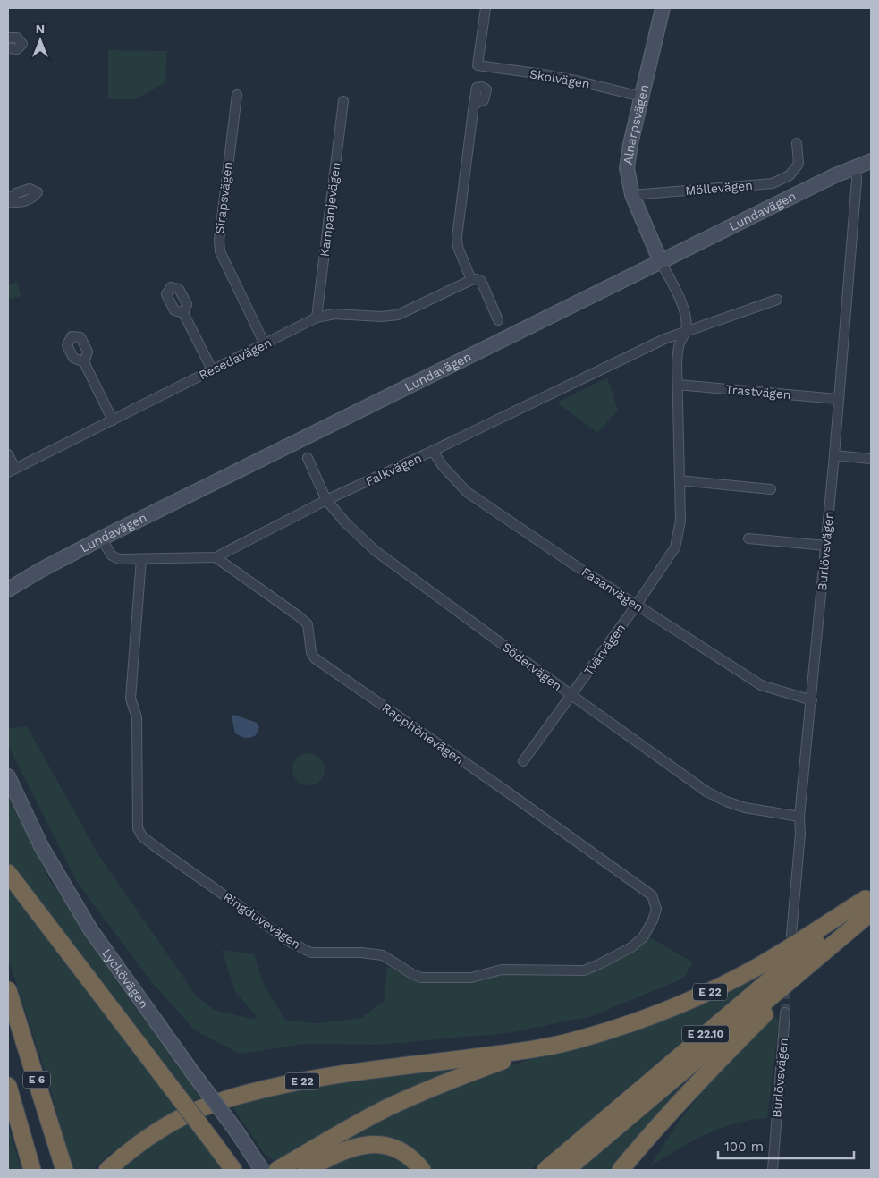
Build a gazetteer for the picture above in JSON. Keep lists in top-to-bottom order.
{
  "streets": {
    "highway": ["E 22", "E 22.10", "E 6"],
    "main road": ["Alnarpsvägen", "Lundavägen", "Lyckövägen"],
    "street": [
      "Skolvägen",
      "Möllevägen",
      "Sirapsvägen",
      "Kampanjevägen",
      "Resedavägen",
      "Trastvägen",
      "Falkvägen",
      "Burlövsvägen",
      "Fasanvägen",
      "Tvärvägen",
      "Södervägen",
      "Rapphönevägen",
      "Ringduvevägen"
    ]
  },
  "crossings": [
    ["Skolvägen", "Alnarpsvägen"],
    ["Alnarpsvägen", "Möllevägen"],
    ["Alnarpsvägen", "Lundavägen"],
    ["Alnarpsvägen", "Tvärvägen"],
    ["Sirapsvägen", "Resedavägen"],
    ["Kampanjevägen", "Resedavägen"],
    ["Lundavägen", "Falkvägen"],
    ["Lundavägen", "Burlövsvägen"],
    ["Lundavägen", "Tvärvägen"],
    ["Trastvägen", "Burlövsvägen"],
    ["Trastvägen", "Tvärvägen"],
    ["Falkvägen", "Fasanvägen"],
    ["Falkvägen", "Tvärvägen"],
    ["Falkvägen", "Södervägen"],
    ["Falkvägen", "Rapphönevägen"],
    ["Falkvägen", "Ringduvevägen"],
    ["Burlövsvägen", "Fasanvägen"],
    ["Burlövsvägen", "Södervägen"],
    ["Fasanvägen", "Tvärvägen"],
    ["Tvärvägen", "Södervägen"],
    ["Rapphönevägen", "Ringduvevägen"],
    ["E 22", "E 22.10"]
  ],
  "scale_bar": "100 m",
  "north": "top"
}
